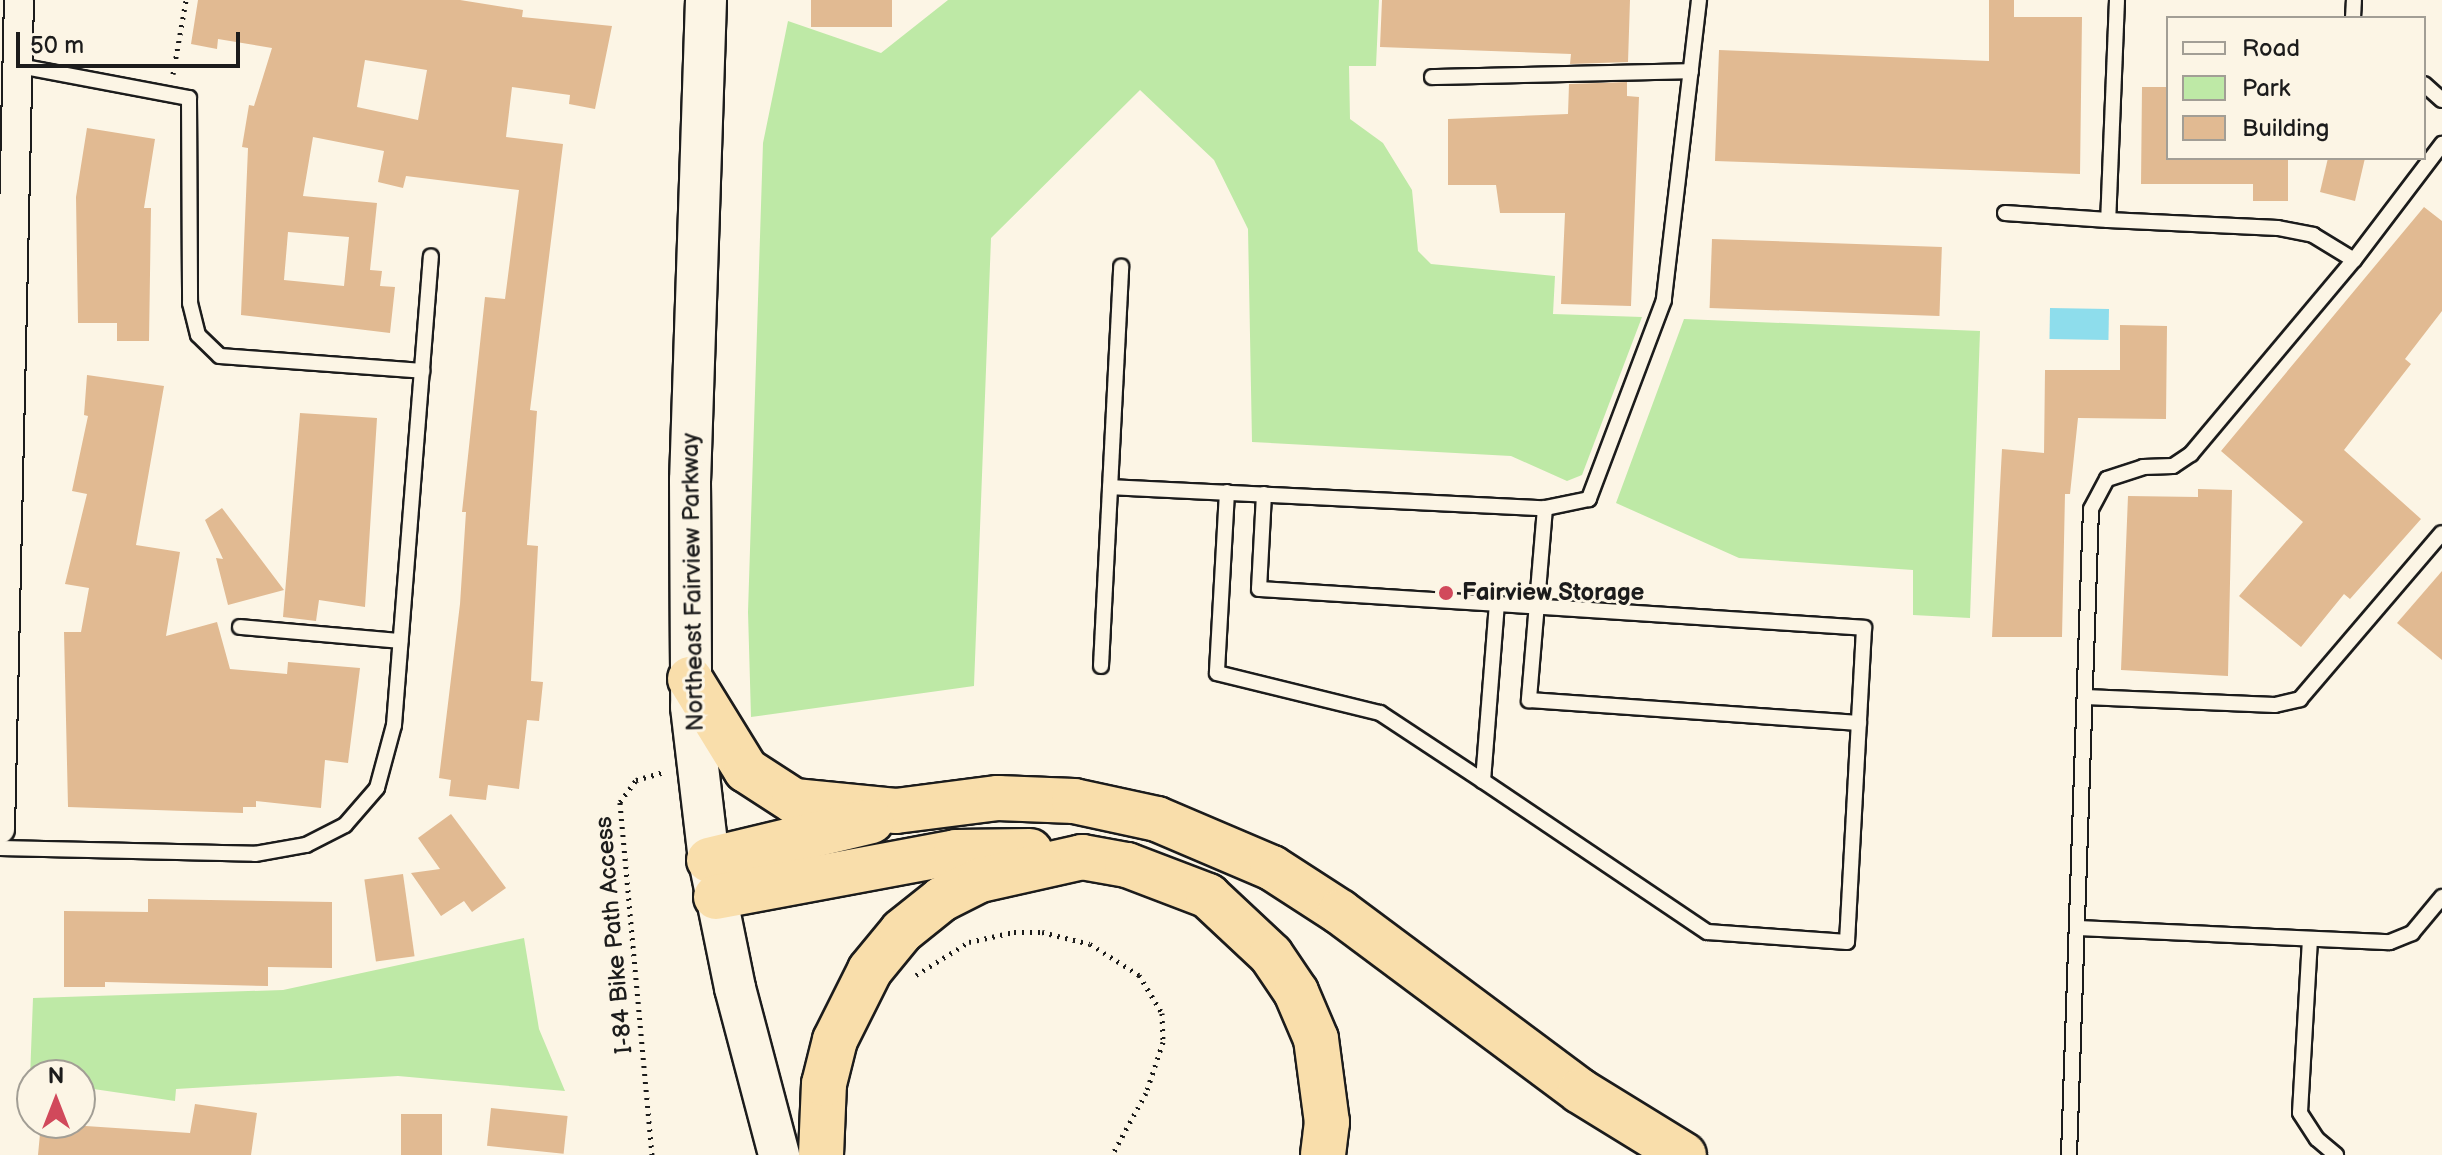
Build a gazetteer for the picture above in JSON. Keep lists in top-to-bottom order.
{
  "streets": {
    "main road": ["Northeast Fairview Parkway"],
    "path": ["I-84 Bike Path Access"]
  },
  "crossings": [
    ["Northeast Fairview Parkway", "I-84 Bike Path Access"]
  ],
  "places": ["Fairview Storage"],
  "legend": ["Road", "Park", "Building"],
  "scale_bar": "50 m",
  "north": "top"
}
